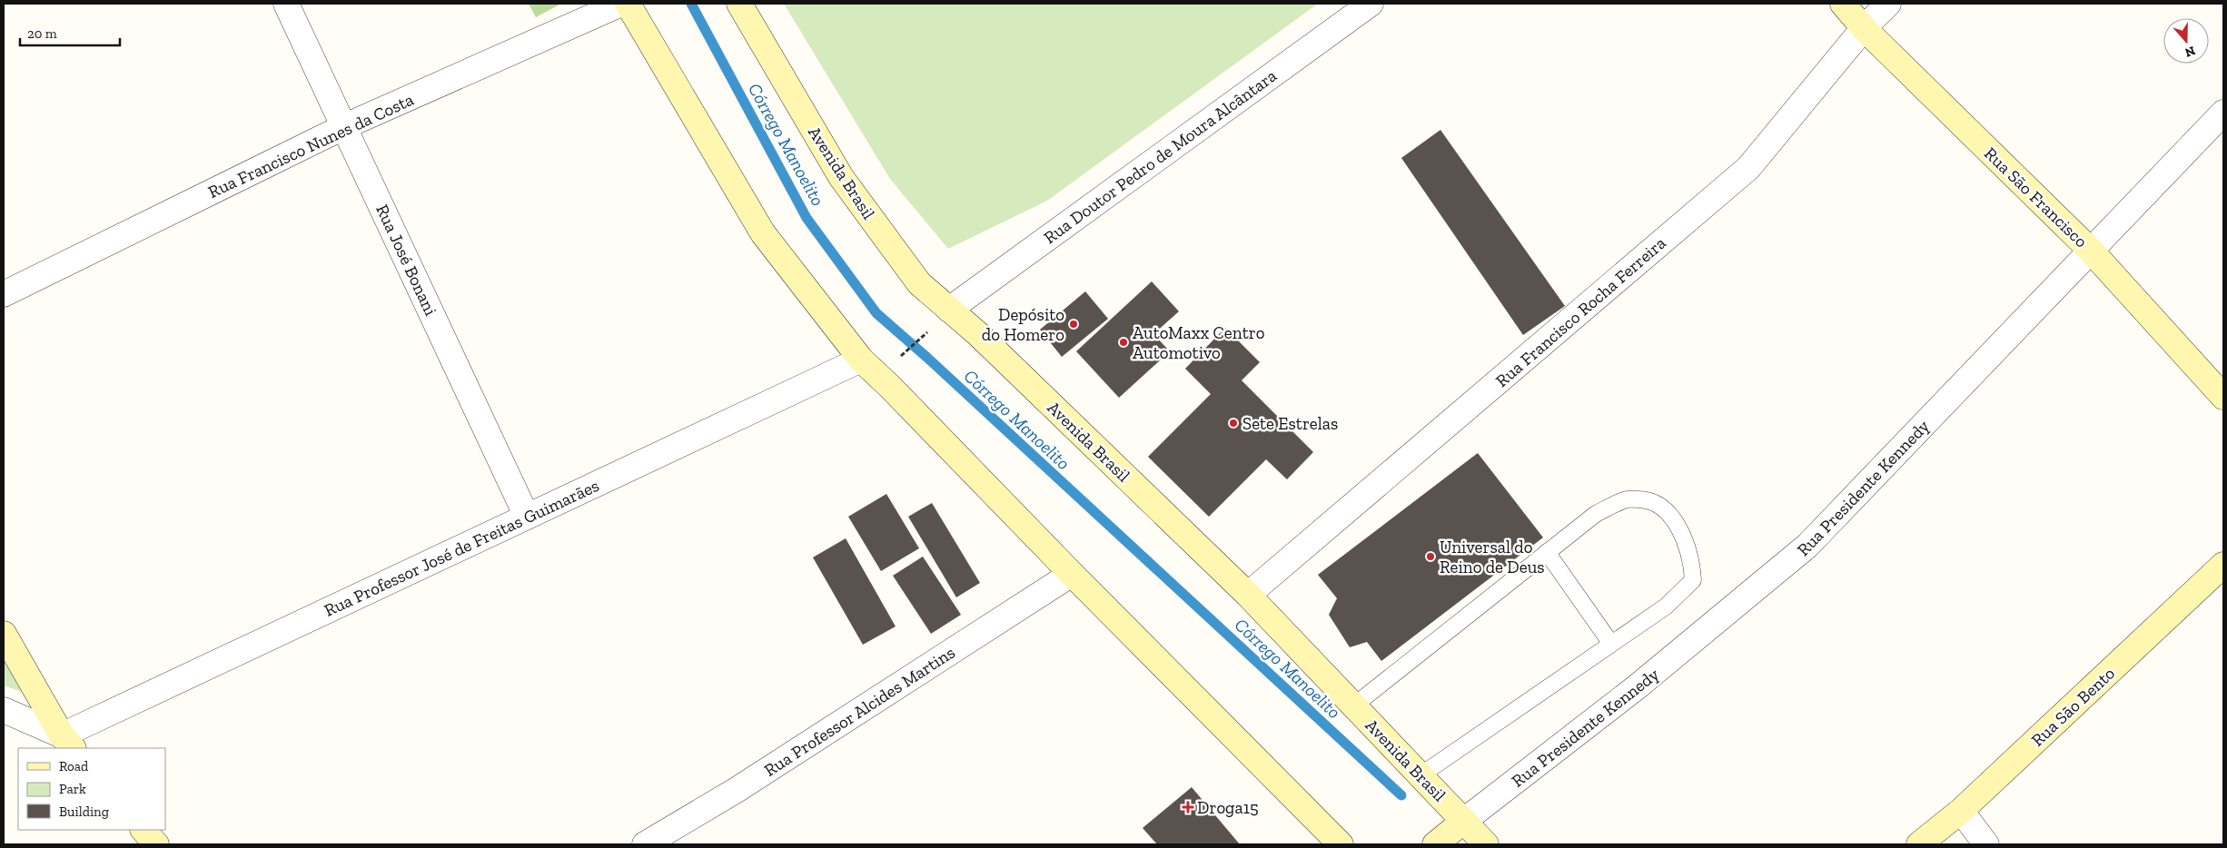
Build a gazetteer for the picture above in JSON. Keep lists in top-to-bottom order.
{
  "streets": {
    "main road": ["Avenida Brasil", "Rua São Francisco", "Rua São Bento"],
    "street": [
      "Rua Francisco Nunes da Costa",
      "Rua Doutor Pedro de Moura Alcântara",
      "Rua José Bonani",
      "Rua Francisco Rocha Ferreira",
      "Rua Presidente Kennedy",
      "Rua Professor José de Freitas Guimarães",
      "Rua Professor Alcides Martins"
    ]
  },
  "crossings": [
    ["Rua Francisco Nunes da Costa", "Rua José Bonani"],
    ["Rua Doutor Pedro de Moura Alcântara", "Avenida Brasil"],
    ["Avenida Brasil", "Rua Francisco Rocha Ferreira"],
    ["Avenida Brasil", "Rua Presidente Kennedy"],
    ["Rua São Francisco", "Rua Francisco Rocha Ferreira"],
    ["Rua São Francisco", "Rua Presidente Kennedy"],
    ["Rua José Bonani", "Rua Professor José de Freitas Guimarães"]
  ],
  "water": ["Córrego Manoelito"],
  "places": {
    "other": [
      "Depósito do Homero",
      "AutoMaxx Centro Automotivo",
      "Sete Estrelas",
      "Universal do Reino de Deus"
    ],
    "health": ["Droga15"]
  },
  "legend": ["Road", "Park", "Building"],
  "scale_bar": "20 m",
  "north": "bottom"
}
